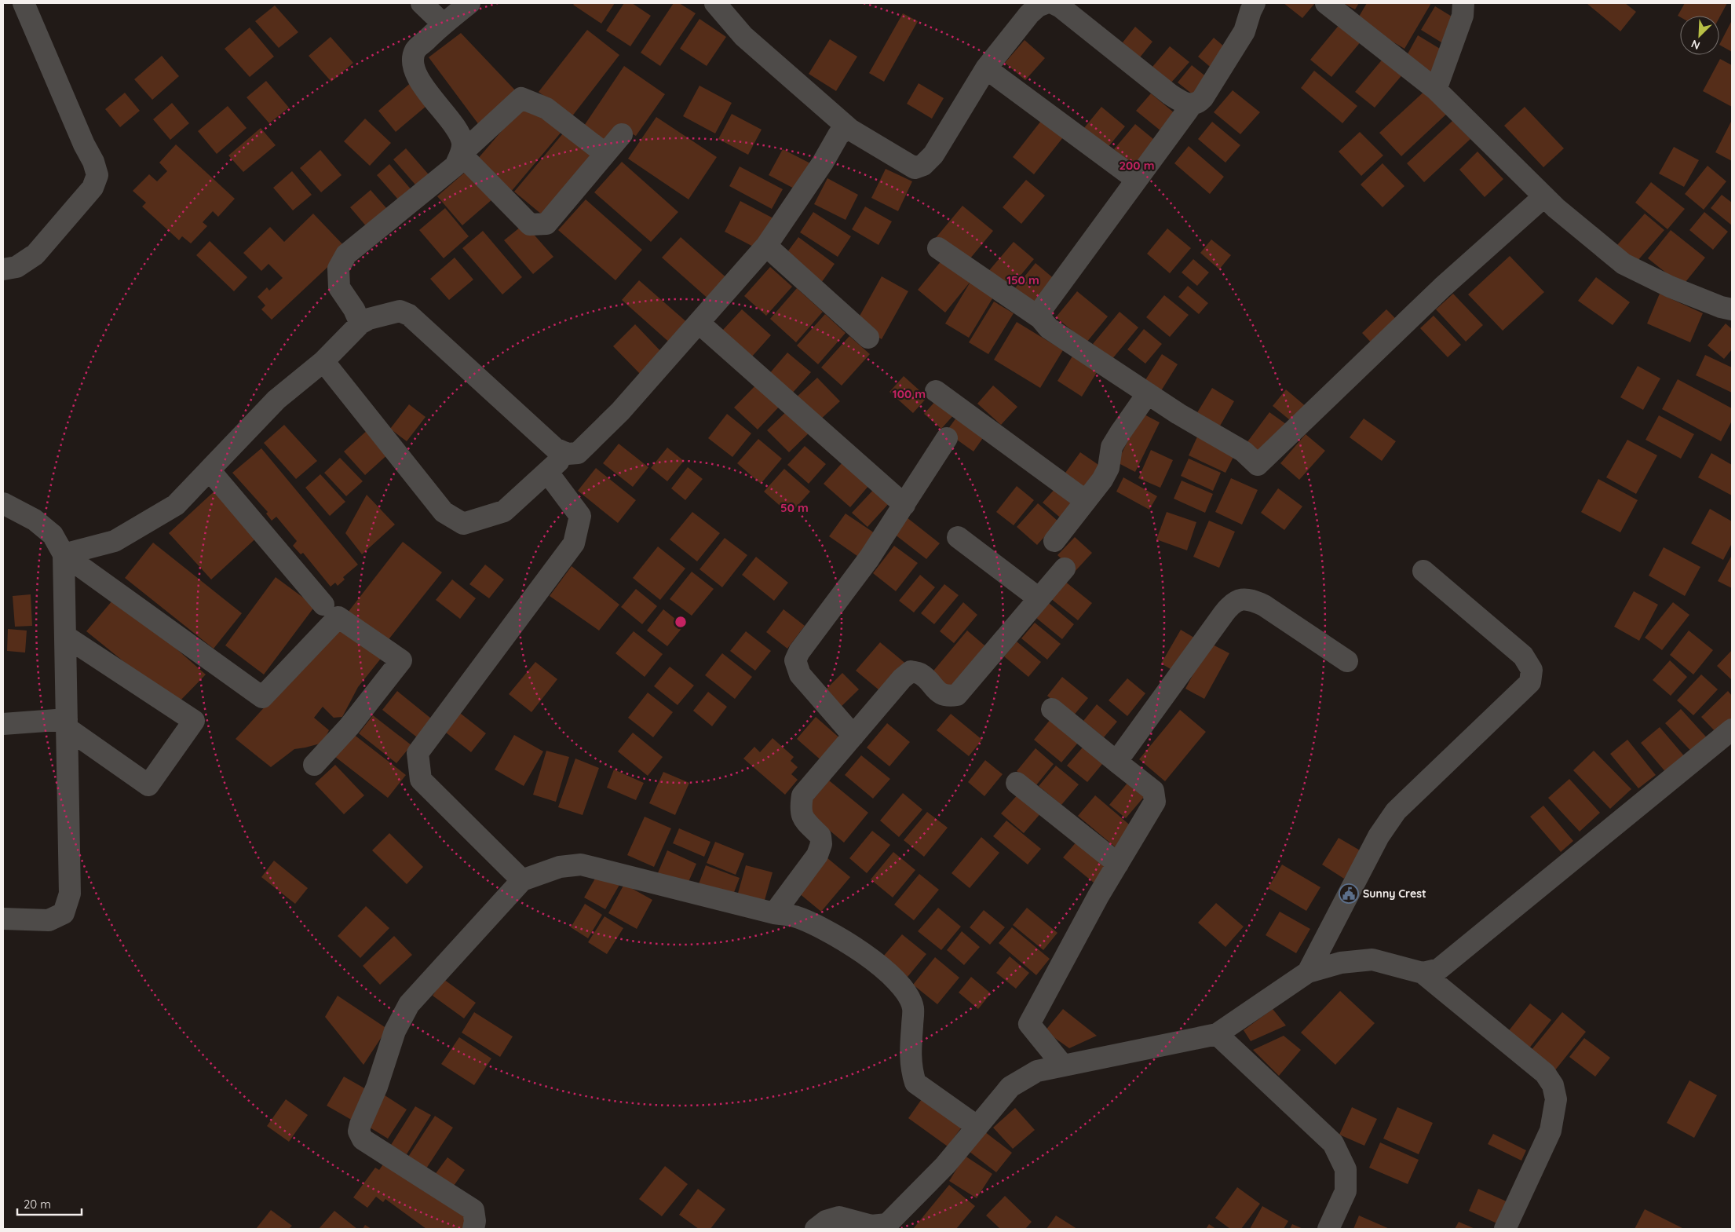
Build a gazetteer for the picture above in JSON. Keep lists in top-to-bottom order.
{
  "places": {
    "public building": ["Sunny Crest"]
  },
  "scale_bar": "20 m",
  "north": "bottom left",
  "rings": [
    "200 m",
    "150 m",
    "100 m",
    "50 m"
  ]
}
